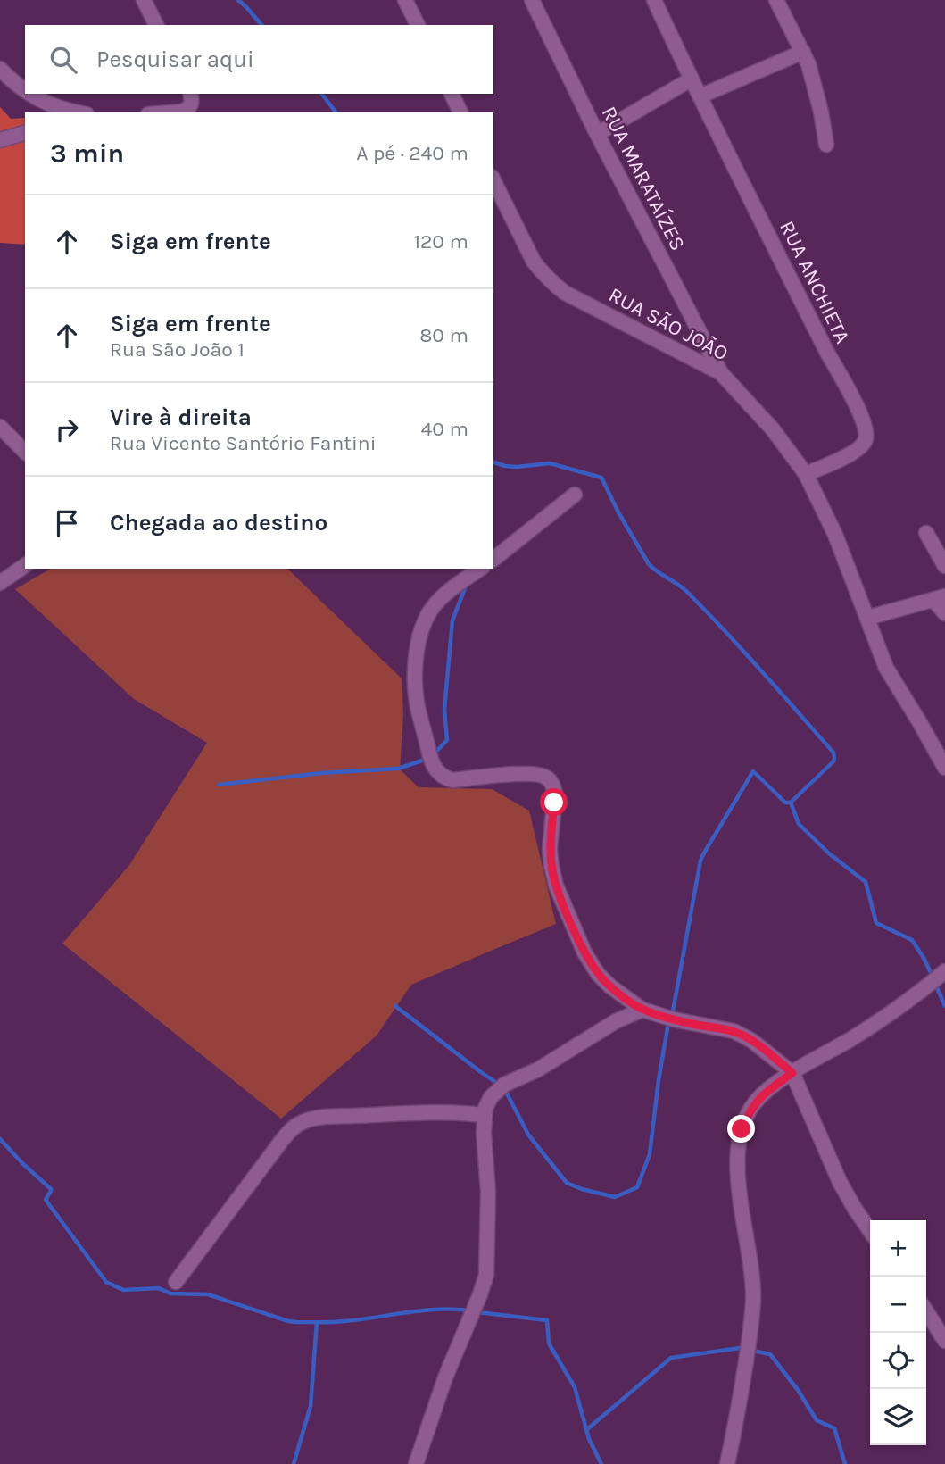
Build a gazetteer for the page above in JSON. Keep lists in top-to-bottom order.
{
  "streets": {
    "street": ["RUA MARATAÍZES", "RUA ANCHIETA", "RUA SÃO JOÃO"]
  },
  "crossings": [
    ["RUA MARATAÍZES", "RUA SÃO JOÃO"],
    ["RUA ANCHIETA", "RUA SÃO JOÃO"]
  ],
  "page": {
    "search": "Pesquisar aqui",
    "heading": ["3 min", "A pé · 240 m"],
    "list": [
      ["Siga em frente", "120 m"],
      ["Siga em frente", "Rua São João 1", "80 m"],
      ["Vire à direita", "Rua Vicente Santório Fantini", "40 m"],
      "Chegada ao destino"
    ],
    "map_buttons": ["+", "−"]
  }
}
